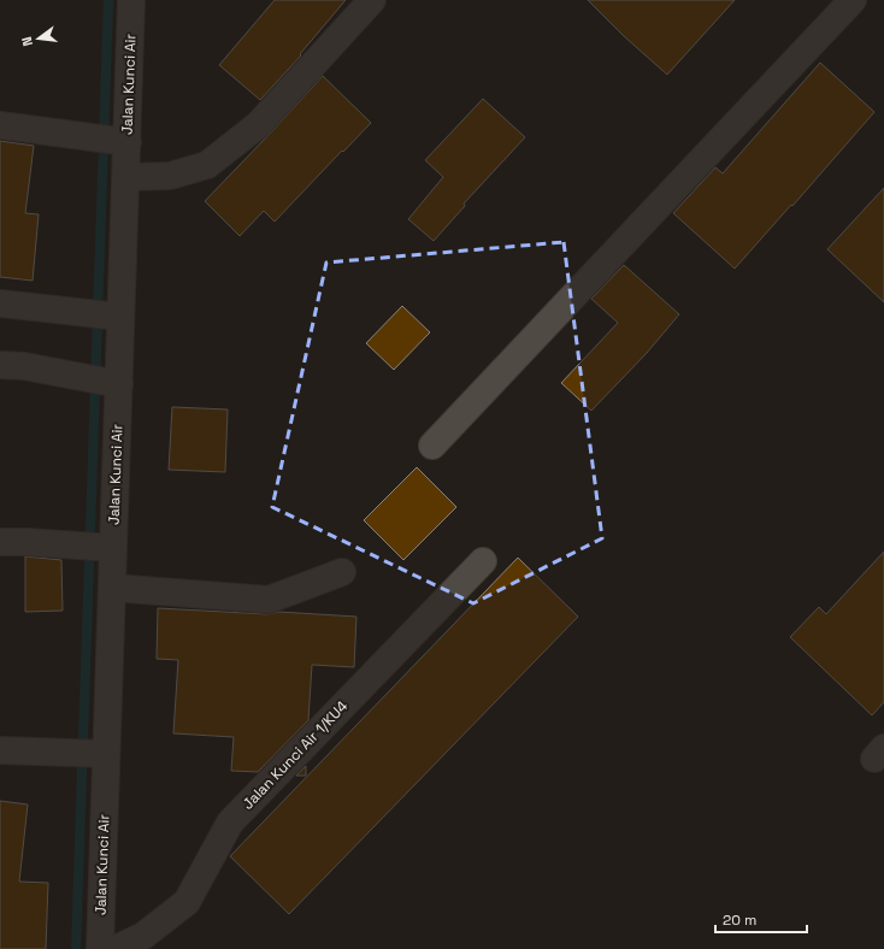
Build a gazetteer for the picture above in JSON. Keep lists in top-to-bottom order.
{
  "streets": {
    "street": ["Jalan Kunci Air", "Jalan Kunci Air 1/KU4"]
  },
  "scale_bar": "20 m",
  "north": "left"
}
